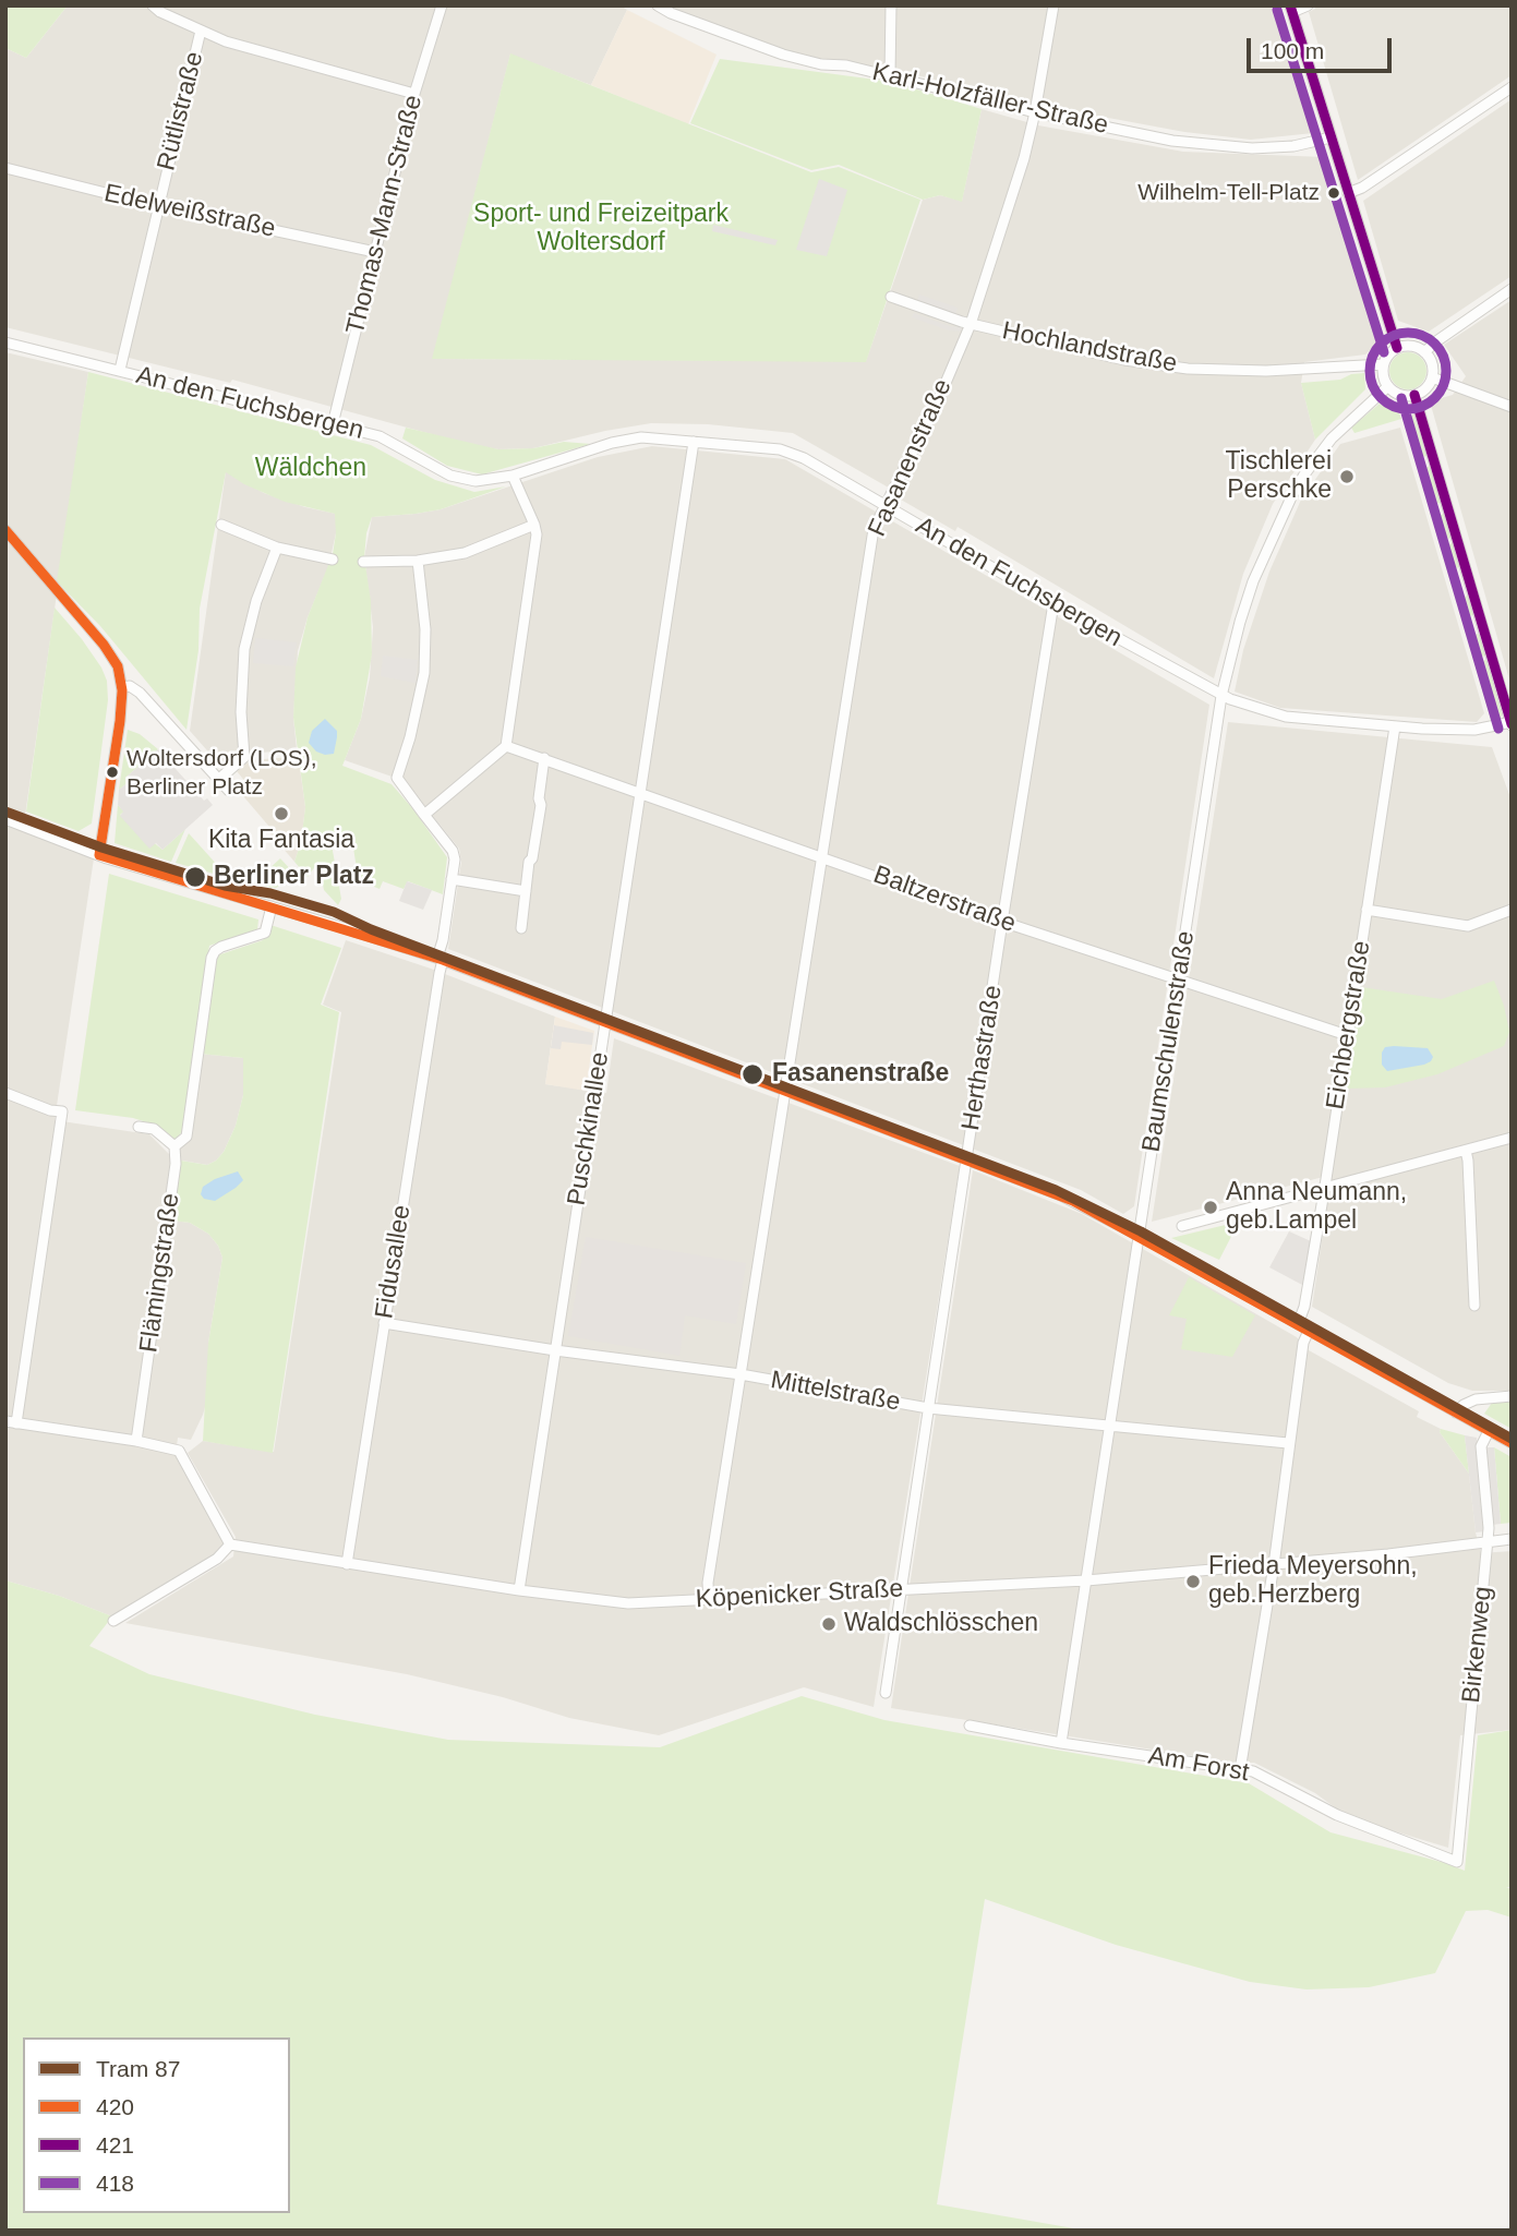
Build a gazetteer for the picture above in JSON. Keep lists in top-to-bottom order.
{
  "streets": {
    "street": [
      "Karl-Holzfäller-Straße",
      "Rütlistraße",
      "Edelweißstraße",
      "Thomas-Mann-Straße",
      "Hochlandstraße",
      "An den Fuchsbergen",
      "Fasanenstraße",
      "Baltzerstraße",
      "Eichbergstraße",
      "Baumschulenstraße",
      "Herthastraße",
      "Puschkinallee",
      "Fidusallee",
      "Flämingstraße",
      "Mittelstraße",
      "Köpenicker Straße",
      "Birkenweg",
      "Am Forst"
    ]
  },
  "crossings": [
    ["Karl-Holzfäller-Straße", "Fasanenstraße"],
    ["Rütlistraße", "Edelweißstraße"],
    ["Rütlistraße", "An den Fuchsbergen"],
    ["Edelweißstraße", "Thomas-Mann-Straße"],
    ["Thomas-Mann-Straße", "An den Fuchsbergen"],
    ["Hochlandstraße", "Fasanenstraße"],
    ["Hochlandstraße", "Baumschulenstraße"],
    ["An den Fuchsbergen", "Fasanenstraße"],
    ["An den Fuchsbergen", "Eichbergstraße"],
    ["An den Fuchsbergen", "Baumschulenstraße"],
    ["An den Fuchsbergen", "Herthastraße"],
    ["An den Fuchsbergen", "Puschkinallee"],
    ["Fasanenstraße", "Baltzerstraße"],
    ["Fasanenstraße", "Mittelstraße"],
    ["Fasanenstraße", "Köpenicker Straße"],
    ["Baltzerstraße", "Eichbergstraße"],
    ["Baltzerstraße", "Baumschulenstraße"],
    ["Baltzerstraße", "Herthastraße"],
    ["Baltzerstraße", "Puschkinallee"],
    ["Baumschulenstraße", "Mittelstraße"],
    ["Baumschulenstraße", "Köpenicker Straße"],
    ["Baumschulenstraße", "Am Forst"],
    ["Herthastraße", "Mittelstraße"],
    ["Herthastraße", "Köpenicker Straße"],
    ["Puschkinallee", "Mittelstraße"],
    ["Puschkinallee", "Köpenicker Straße"],
    ["Fidusallee", "Mittelstraße"],
    ["Fidusallee", "Köpenicker Straße"],
    ["Köpenicker Straße", "Birkenweg"],
    ["Birkenweg", "Am Forst"]
  ],
  "parks": ["Sport- und Freizeitpark Woltersdorf", "Wäldchen"],
  "places": [
    "Wilhelm-Tell-Platz",
    "Tischlerei Perschke",
    "Woltersdorf (LOS), Berliner Platz",
    "Kita Fantasia",
    "Berliner Platz",
    "Fasanenstraße",
    "Anna Neumann, geb.Lampel",
    "Frieda Meyersohn, geb.Herzberg",
    "Waldschlösschen"
  ],
  "lines": [
    "transit line 421",
    "transit line 418",
    "transit line 420",
    "tram line 87"
  ],
  "legend": [
    "Tram 87",
    "420",
    "421",
    "418"
  ],
  "scale_bar": "100 m"
}
